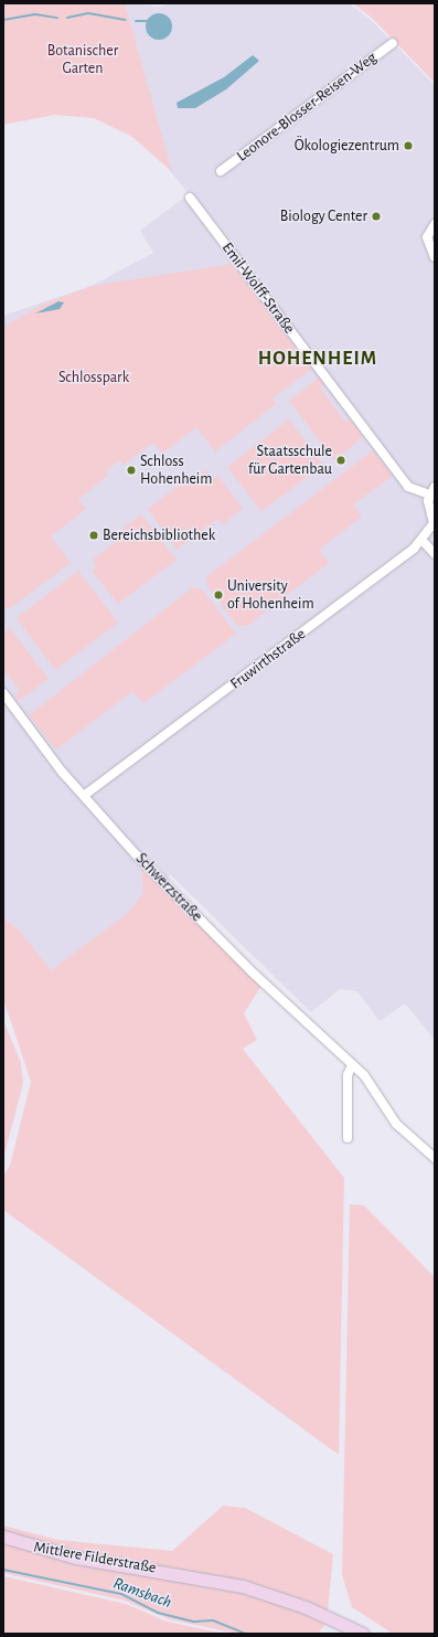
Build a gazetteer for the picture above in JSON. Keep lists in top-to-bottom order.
{
  "streets": {
    "main road": ["Mittlere Filderstraße"],
    "street": [
      "Leonore-Blosser-Reisen-Weg",
      "Emil-Wolff-Straße",
      "Fruwirthstraße",
      "Schwerzstraße"
    ]
  },
  "crossings": [
    ["Emil-Wolff-Straße", "Fruwirthstraße"],
    ["Fruwirthstraße", "Schwerzstraße"]
  ],
  "districts": ["HOHENHEIM"],
  "water": ["Ramsbach"],
  "parks": ["Botanischer Garten", "Schlosspark"],
  "places": [
    "Ökologiezentrum",
    "Biology Center",
    "Staatsschule für Gartenbau",
    "Schloss Hohenheim",
    "Bereichsbibliothek",
    "University of Hohenheim"
  ]
}
